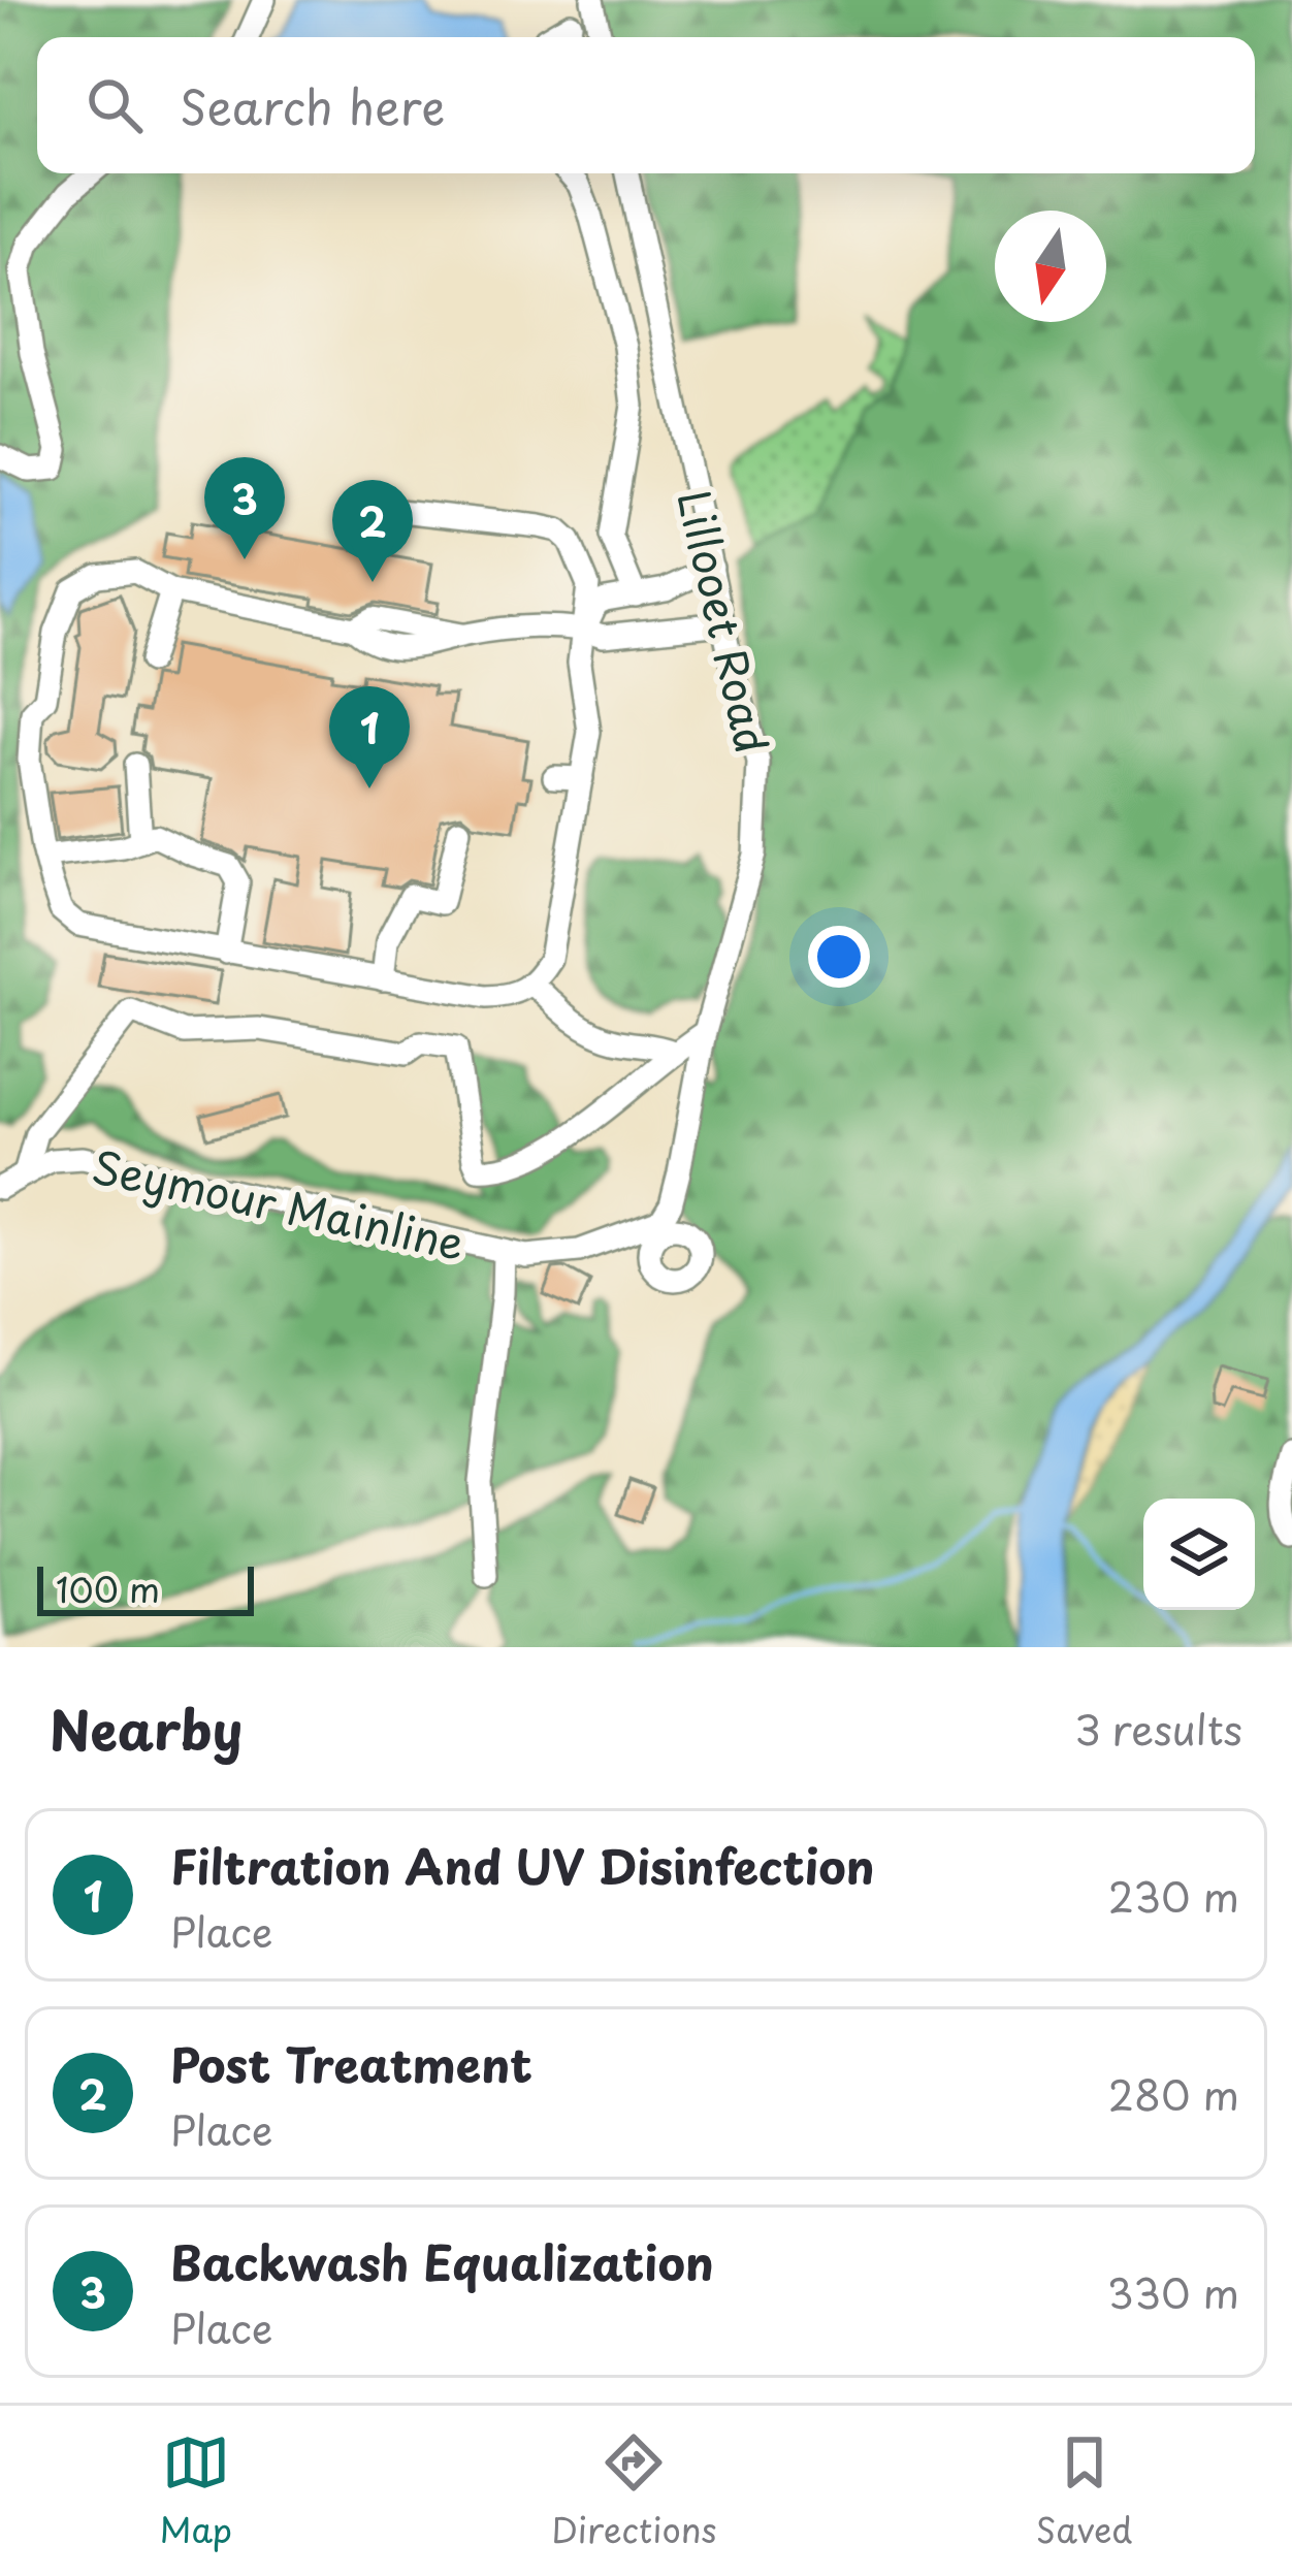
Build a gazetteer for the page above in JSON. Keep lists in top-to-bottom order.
{
  "streets": {
    "street": ["Lillooet Road", "Seymour Mainline"]
  },
  "crossings": [
    ["Lillooet Road", "Seymour Mainline"]
  ],
  "scale_bar": "100 m",
  "north": "bottom",
  "page": {
    "search": "Search here",
    "pins": ["3", "2", "1"],
    "scale": "100 m",
    "heading": ["Nearby", "3 results"],
    "list": [
      {
        "mark": "1",
        "name": "Filtration And UV Disinfection",
        "note": "Place",
        "value": "230 m"
      },
      {
        "mark": "2",
        "name": "Post Treatment",
        "note": "Place",
        "value": "280 m"
      },
      {
        "mark": "3",
        "name": "Backwash Equalization",
        "note": "Place",
        "value": "330 m"
      }
    ],
    "nav": ["Map", "Directions", "Saved"]
  }
}
